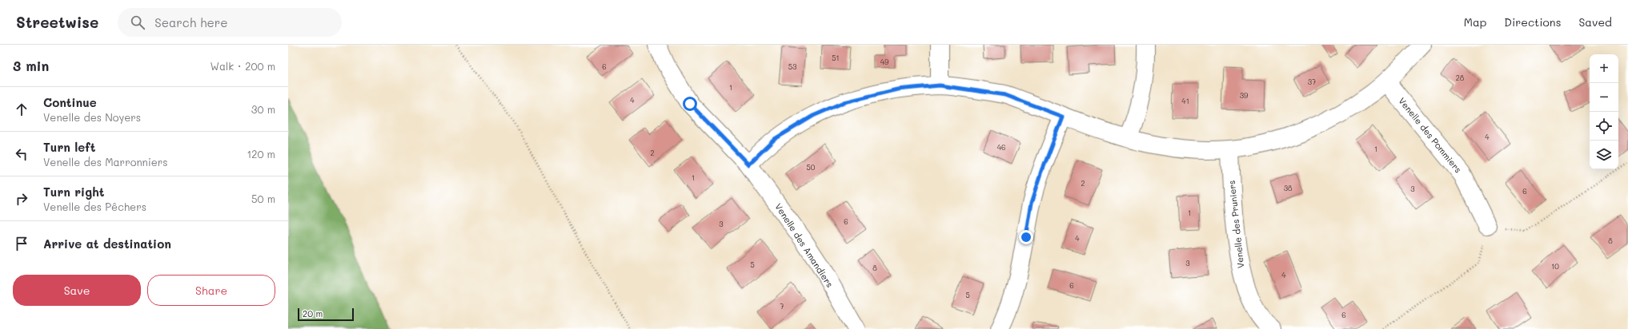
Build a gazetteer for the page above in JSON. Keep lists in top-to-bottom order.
{
  "streets": {
    "street": ["Venelle des Pommiers", "Venelle des Pruniers", "Venelle des Amandiers"]
  },
  "house_numbers": [
    "51",
    "49",
    "6",
    "53",
    "28",
    "37",
    "1",
    "39",
    "4",
    "41",
    "4",
    "46",
    "1",
    "2",
    "50",
    "1",
    "2",
    "38",
    "3",
    "6",
    "1",
    "6",
    "3",
    "4",
    "8",
    "3",
    "5",
    "10",
    "8",
    "4",
    "6",
    "5",
    "7",
    "6"
  ],
  "scale_bar": "20 m",
  "page": {
    "header": "Streetwise",
    "search": "Search here",
    "nav": ["Map", "Directions", "Saved"],
    "heading": ["3 min", "Walk · 200 m"],
    "map_buttons": ["+", "−"],
    "list": [
      ["Continue", "Venelle des Noyers", "30 m"],
      ["Turn left", "Venelle des Marronniers", "120 m"],
      ["Turn right", "Venelle des Pêchers", "50 m"],
      "Arrive at destination"
    ],
    "buttons": ["Save", "Share"],
    "scale": "20 m"
  }
}
